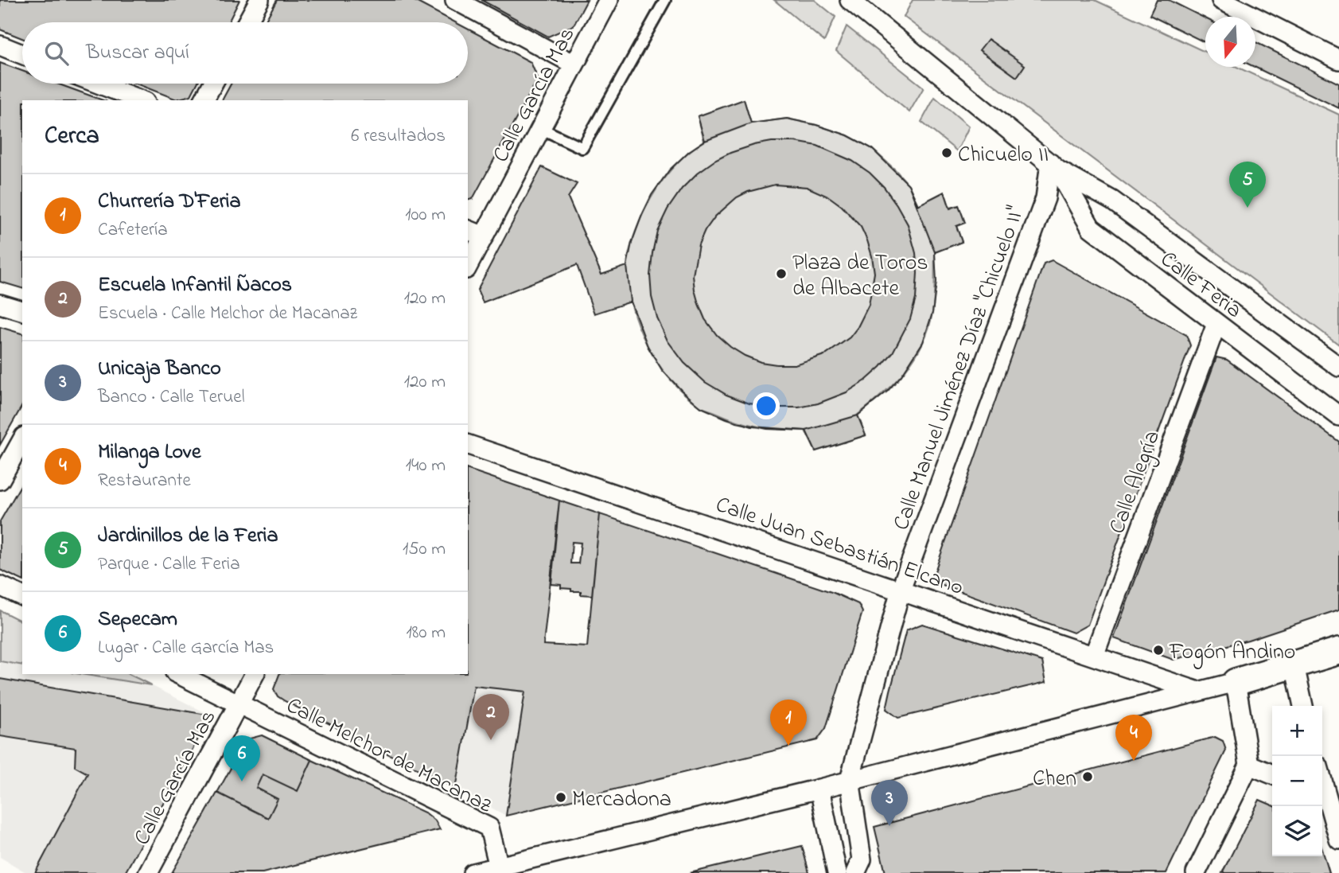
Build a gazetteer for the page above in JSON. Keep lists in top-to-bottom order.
{
  "streets": {
    "street": [
      "Calle García Mas",
      "Calle Feria",
      "Calle Manuel Jiménez Díaz \"Chicuelo II\"",
      "Calle Alegría",
      "Calle Juan Sebastián Elcano",
      "Calle Melchor de Macanaz"
    ]
  },
  "crossings": [
    ["Calle García Mas", "Calle Melchor de Macanaz"],
    ["Calle Feria", "Calle Manuel Jiménez Díaz \"Chicuelo II\""],
    ["Calle Feria", "Calle Alegría"],
    ["Calle Manuel Jiménez Díaz \"Chicuelo II\"", "Calle Juan Sebastián Elcano"],
    ["Calle Alegría", "Calle Juan Sebastián Elcano"]
  ],
  "places": [
    "Chicuelo II",
    "Plaza de Toros de Albacete",
    "Fogón Andino",
    "Chen",
    "Mercadona"
  ],
  "north": "bottom",
  "page": {
    "search": "Buscar aquí",
    "heading": ["Cerca", "6 resultados"],
    "pins": [
      "5",
      "2",
      "1",
      "4",
      "6",
      "3"
    ],
    "list": [
      {
        "mark": "1",
        "name": "Churrería D'Feria",
        "note": "Cafetería",
        "value": "100 m"
      },
      {
        "mark": "2",
        "name": "Escuela Infantil Ñacos",
        "note": "Escuela · Calle Melchor de Macanaz",
        "value": "120 m"
      },
      {
        "mark": "3",
        "name": "Unicaja Banco",
        "note": "Banco · Calle Teruel",
        "value": "120 m"
      },
      {
        "mark": "4",
        "name": "Milanga Love",
        "note": "Restaurante",
        "value": "140 m"
      },
      {
        "mark": "5",
        "name": "Jardinillos de la Feria",
        "note": "Parque · Calle Feria",
        "value": "150 m"
      },
      {
        "mark": "6",
        "name": "Sepecam",
        "note": "Lugar · Calle García Mas",
        "value": "180 m"
      }
    ],
    "map_buttons": ["+", "−"]
  }
}
